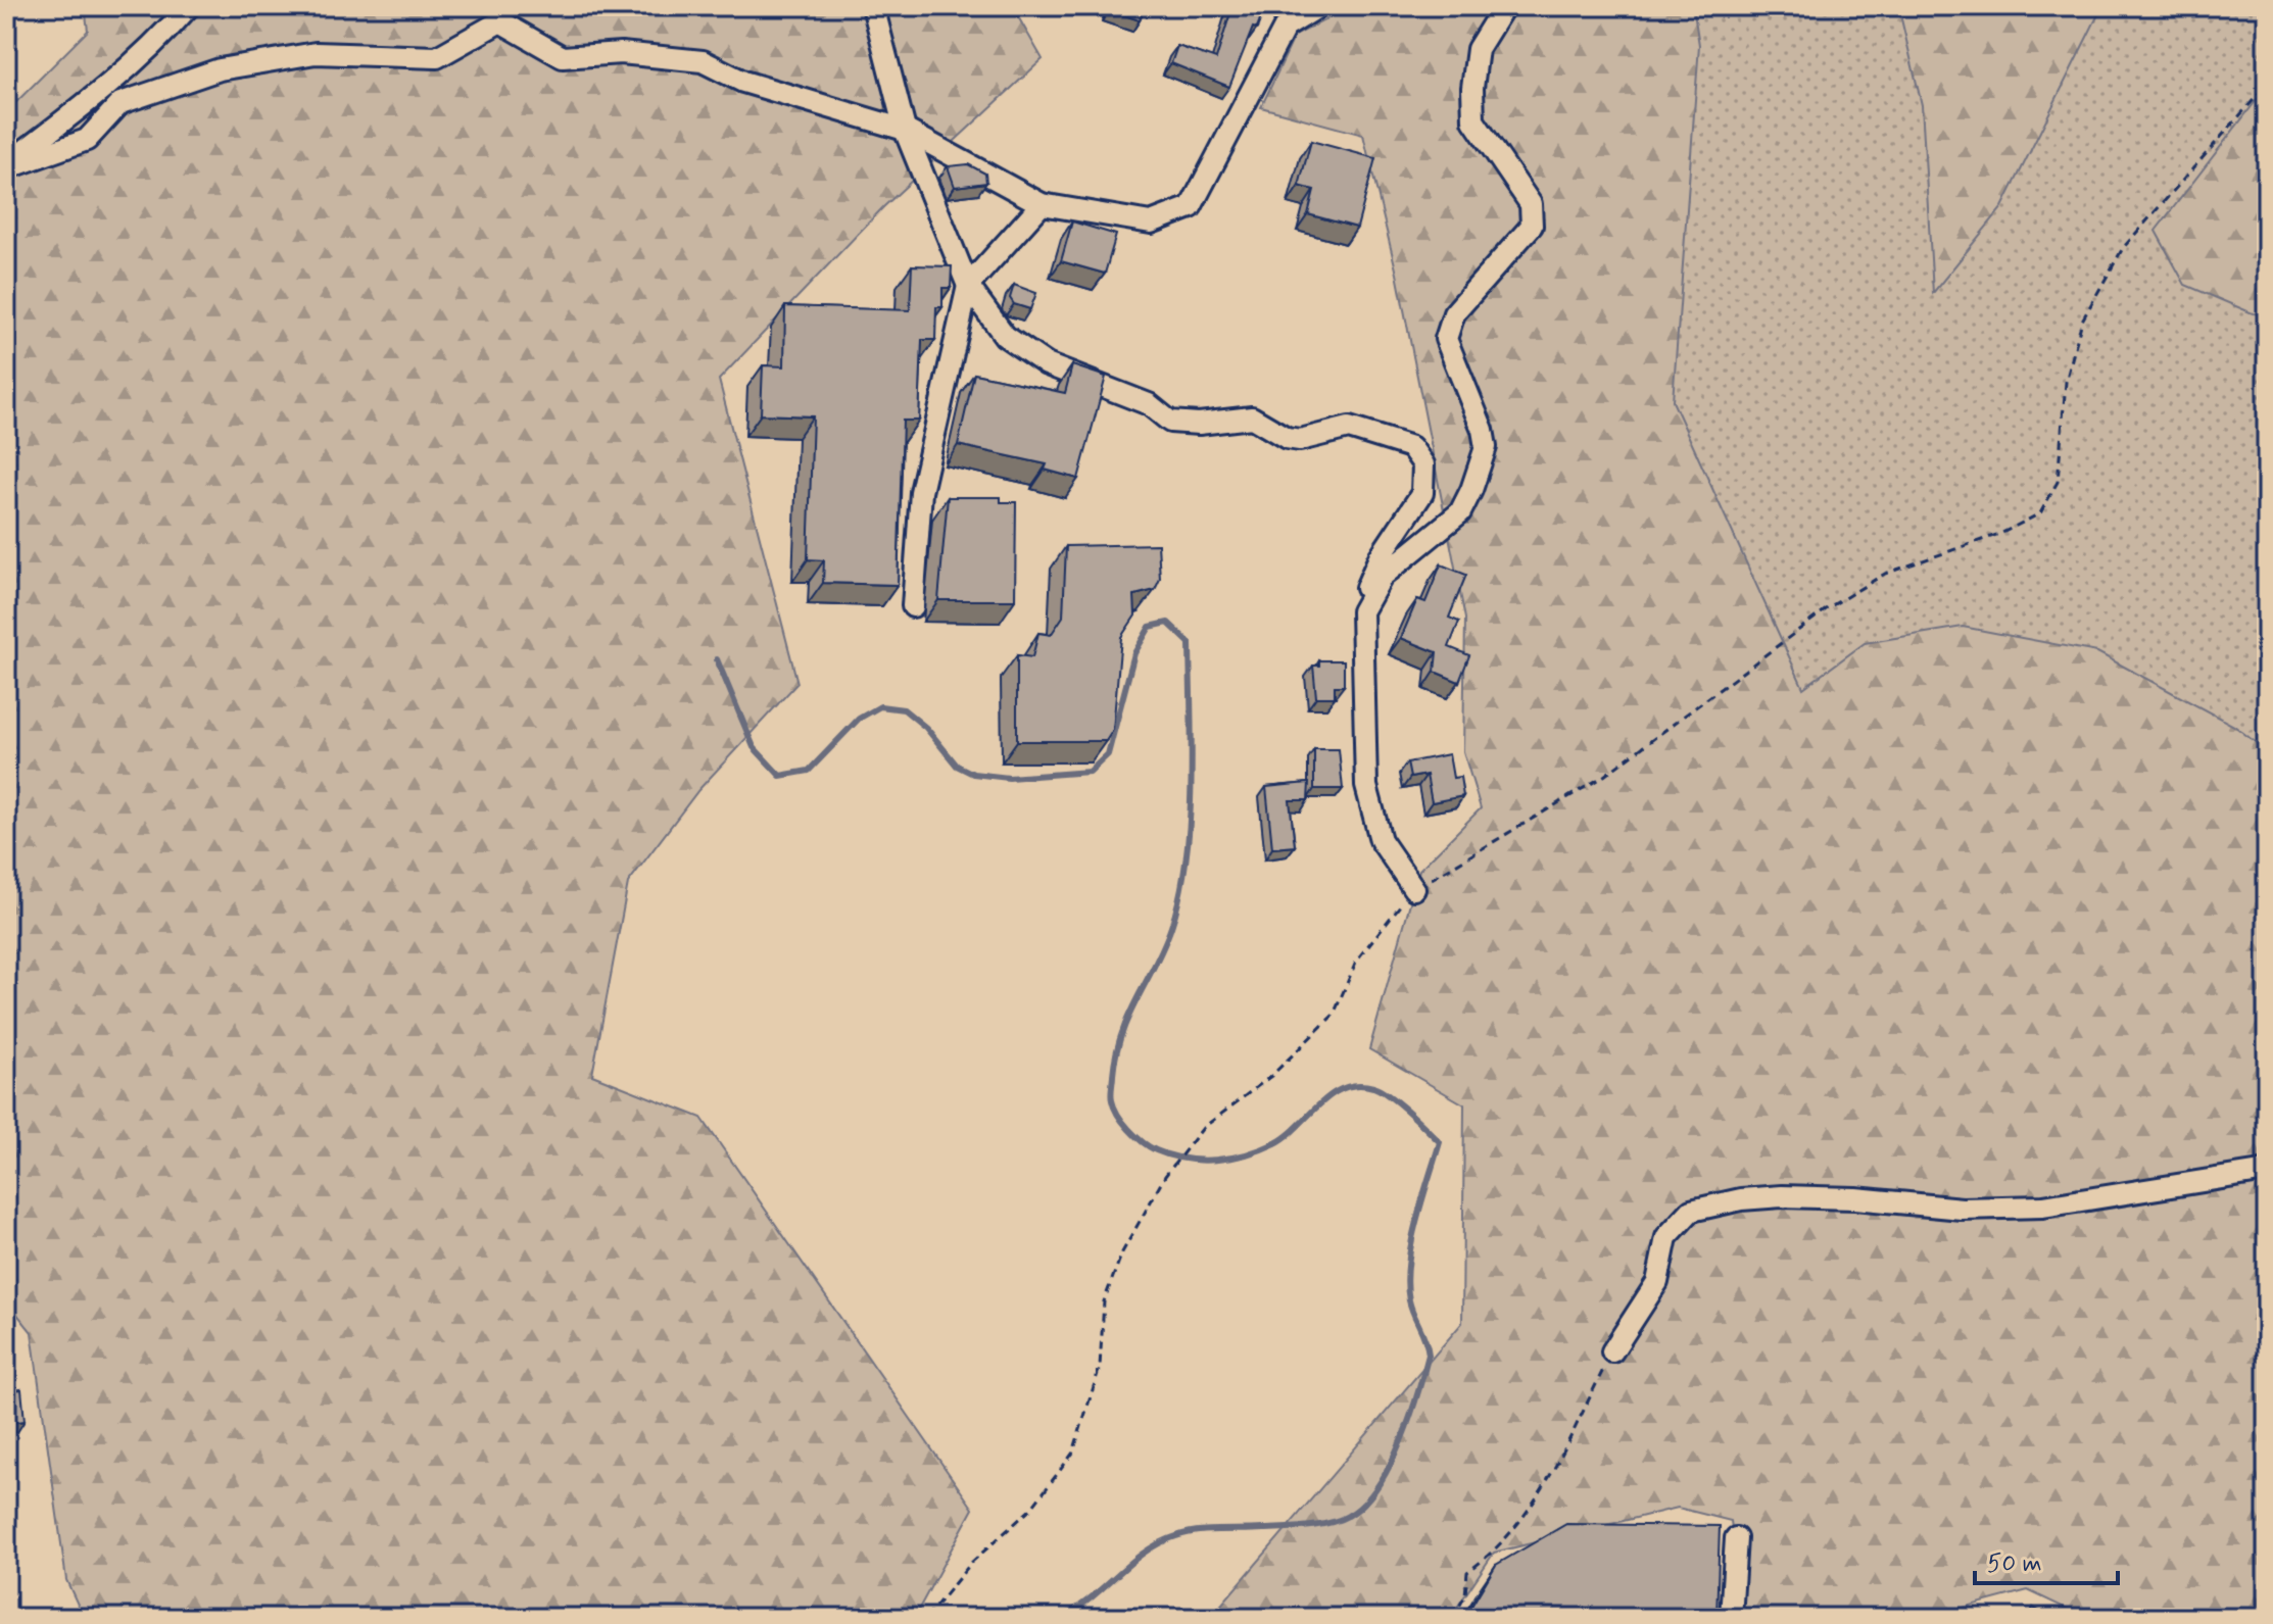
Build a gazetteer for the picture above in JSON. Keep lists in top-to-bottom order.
{
  "scale_bar": "50 m"
}
